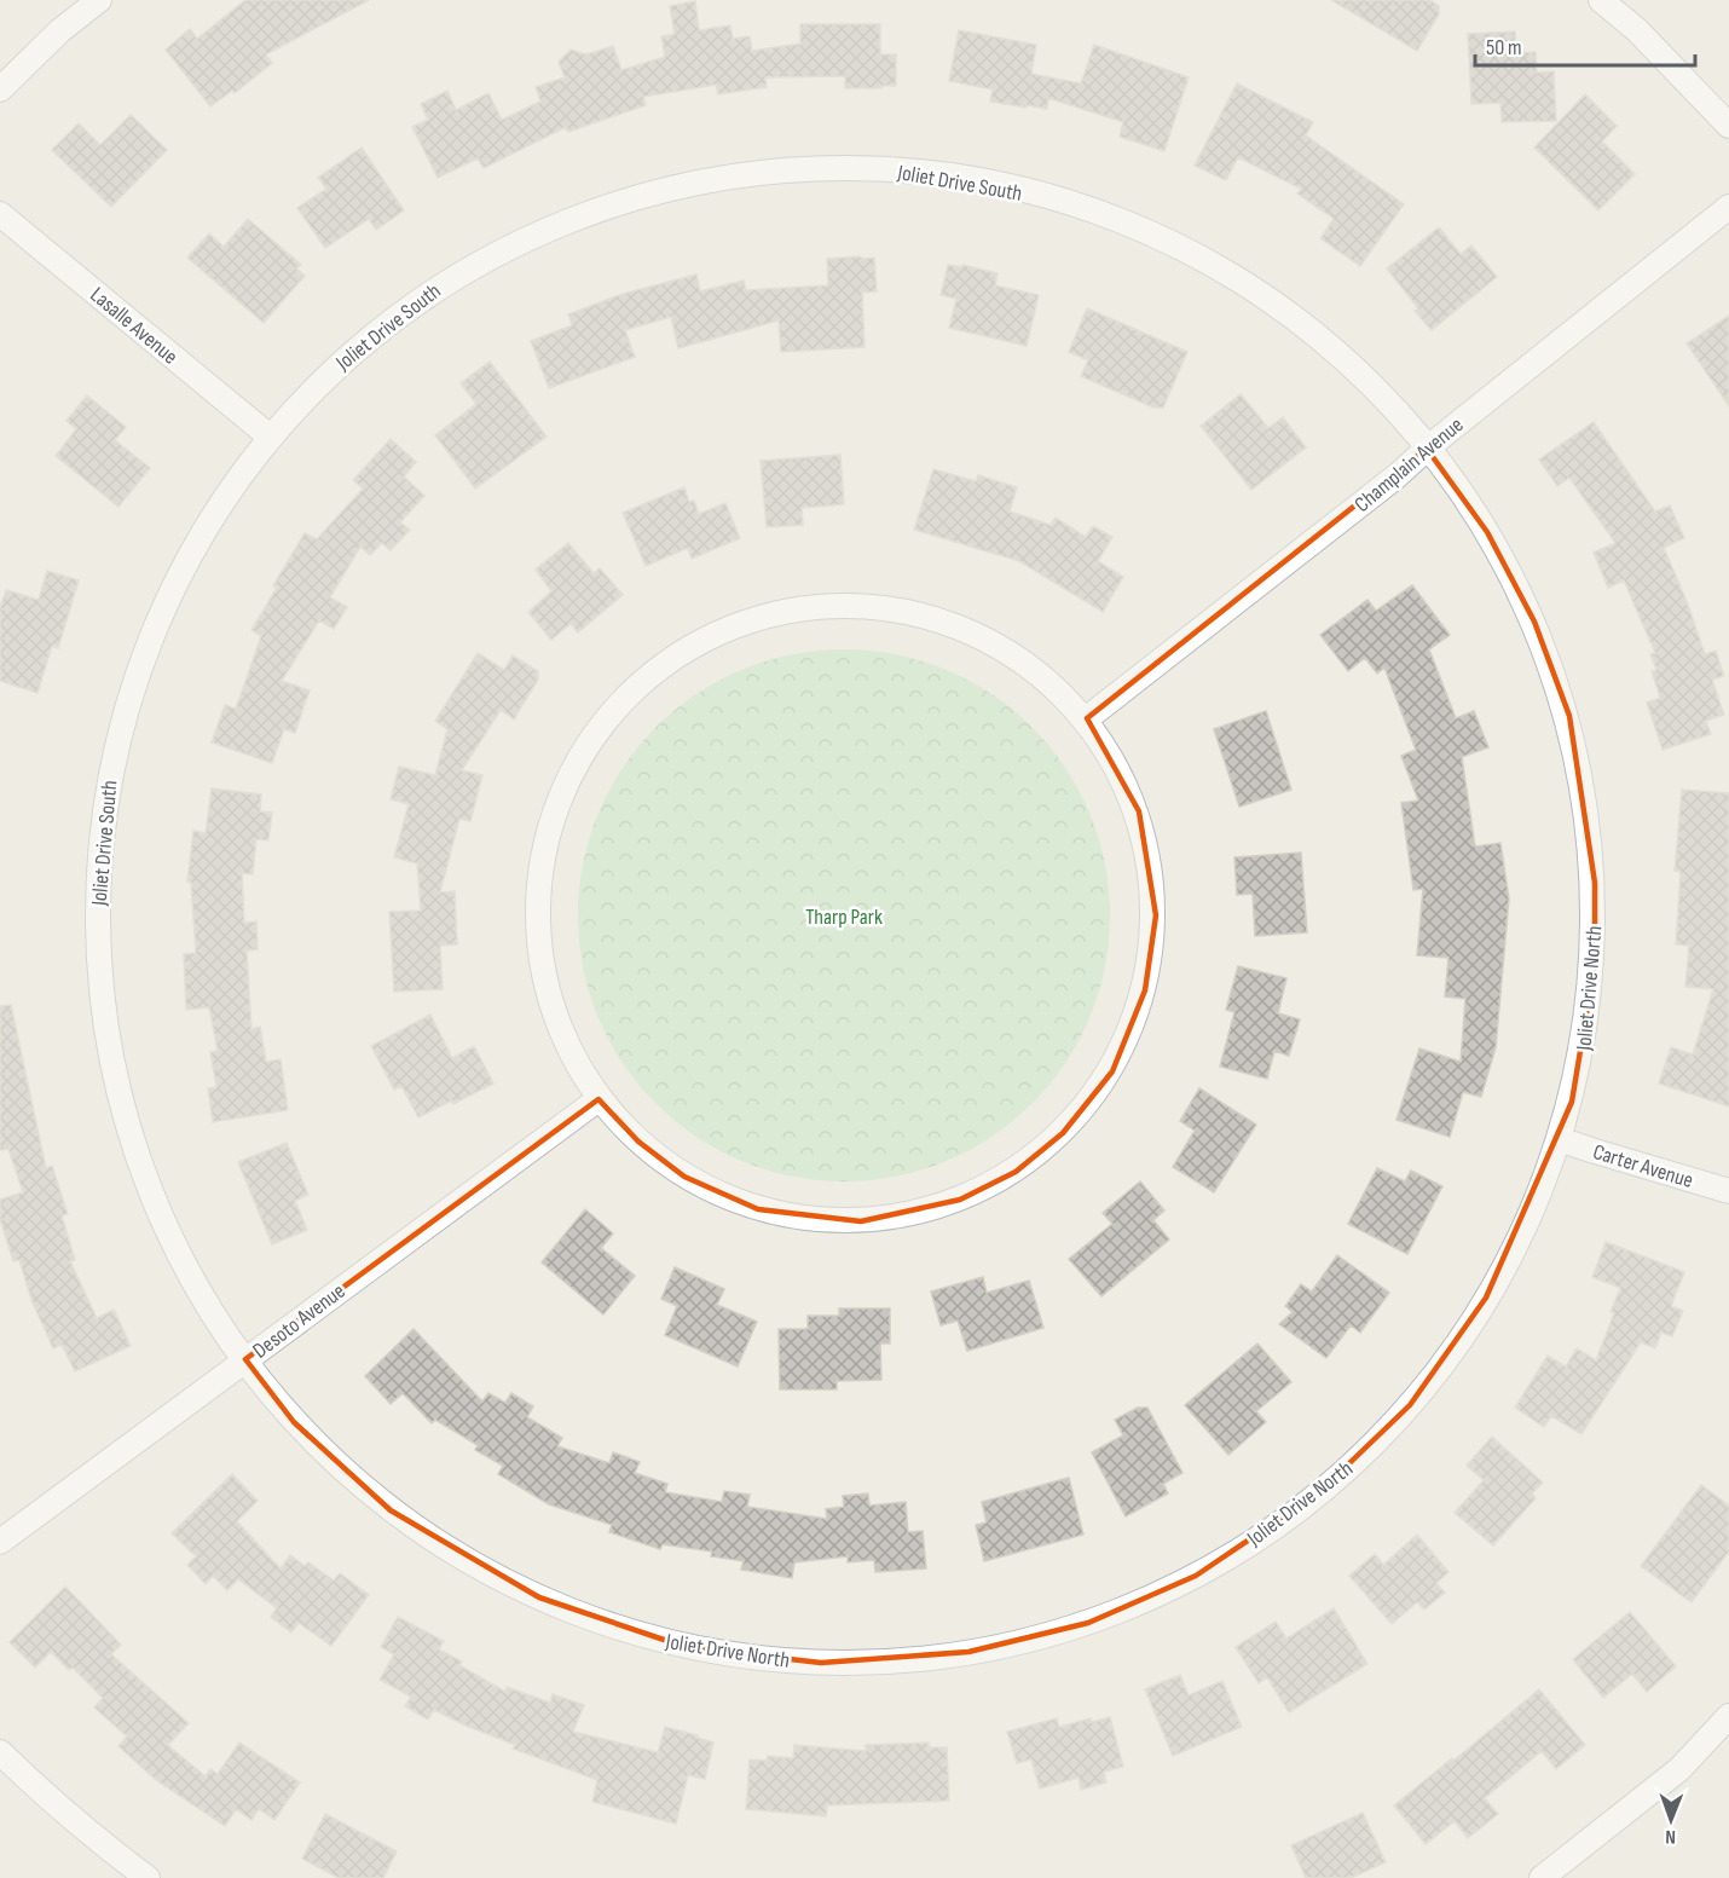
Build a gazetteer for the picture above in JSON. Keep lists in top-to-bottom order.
{
  "streets": {
    "street": [
      "Joliet Drive South",
      "Lasalle Avenue",
      "Champlain Avenue",
      "Joliet Drive North",
      "Carter Avenue",
      "Desoto Avenue"
    ]
  },
  "crossings": [
    ["Joliet Drive South", "Lasalle Avenue"],
    ["Joliet Drive South", "Champlain Avenue"],
    ["Joliet Drive South", "Joliet Drive North"],
    ["Joliet Drive South", "Desoto Avenue"],
    ["Champlain Avenue", "Joliet Drive North"],
    ["Joliet Drive North", "Carter Avenue"],
    ["Joliet Drive North", "Desoto Avenue"]
  ],
  "parks": ["Tharp Park"],
  "scale_bar": "50 m",
  "north": "bottom"
}
